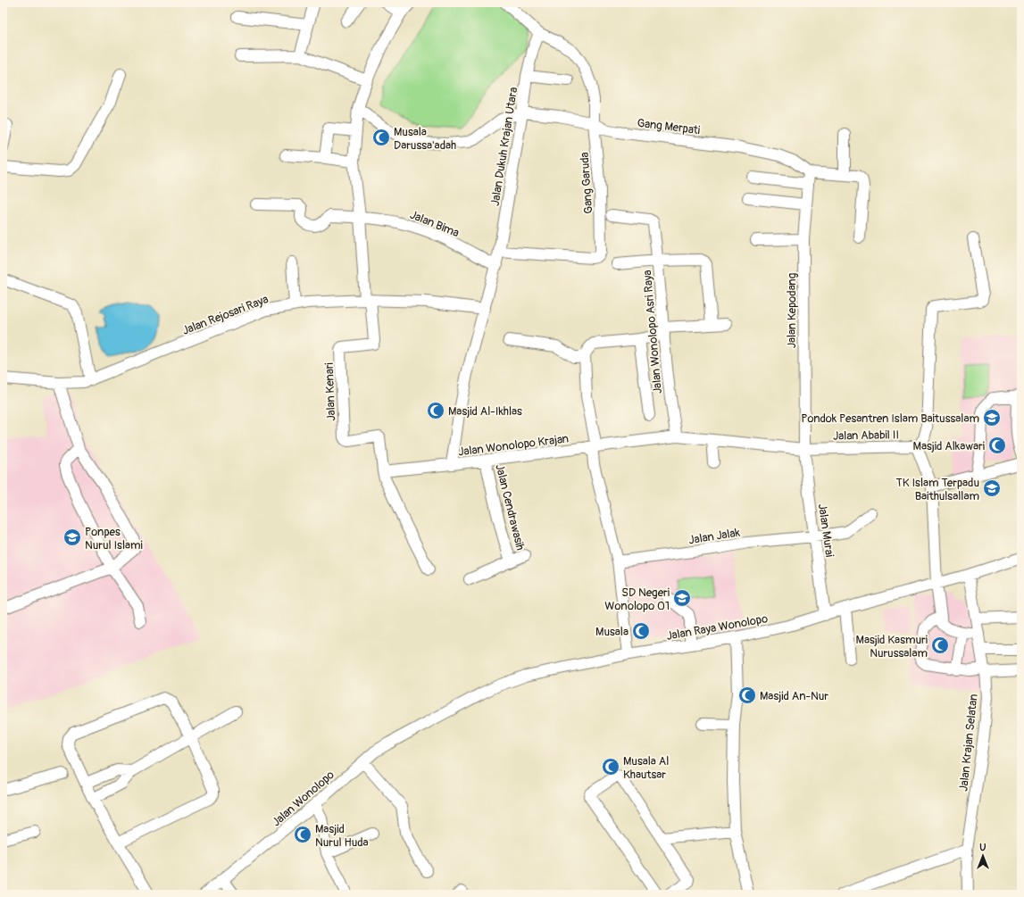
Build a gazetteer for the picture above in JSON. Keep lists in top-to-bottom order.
{
  "streets": {
    "street": [
      "Gang Merpati",
      "Jalan Dukuh Krajan Utara",
      "Gang Garuda",
      "Jalan Bima",
      "Jalan Kepodang",
      "Jalan Rejosari Raya",
      "Jalan Wonolopo Asri Raya",
      "Jalan Kenari",
      "Jalan Ababil II",
      "Jalan Wonolopo Krajan",
      "Jalan Cendrawasih",
      "Jalan Murai",
      "Jalan Jalak",
      "Jalan Raya Wonolopo",
      "Jalan Krajan Selatan",
      "Jalan Wonolopo"
    ]
  },
  "crossings": [
    ["Gang Merpati", "Jalan Dukuh Krajan Utara"],
    ["Gang Merpati", "Gang Garuda"],
    ["Gang Merpati", "Jalan Kepodang"],
    ["Jalan Dukuh Krajan Utara", "Gang Garuda"],
    ["Jalan Dukuh Krajan Utara", "Jalan Bima"],
    ["Jalan Dukuh Krajan Utara", "Jalan Rejosari Raya"],
    ["Jalan Dukuh Krajan Utara", "Jalan Wonolopo Krajan"],
    ["Jalan Kepodang", "Jalan Ababil II"],
    ["Jalan Kepodang", "Jalan Wonolopo Krajan"],
    ["Jalan Kepodang", "Jalan Murai"],
    ["Jalan Rejosari Raya", "Jalan Kenari"],
    ["Jalan Rejosari Raya", "Jalan Wonolopo Krajan"],
    ["Jalan Wonolopo Asri Raya", "Jalan Wonolopo Krajan"],
    ["Jalan Ababil II", "Jalan Wonolopo Krajan"],
    ["Jalan Ababil II", "Jalan Murai"],
    ["Jalan Wonolopo Krajan", "Jalan Cendrawasih"],
    ["Jalan Wonolopo Krajan", "Jalan Murai"],
    ["Jalan Murai", "Jalan Jalak"],
    ["Jalan Murai", "Jalan Raya Wonolopo"],
    ["Jalan Raya Wonolopo", "Jalan Krajan Selatan"],
    ["Jalan Raya Wonolopo", "Jalan Wonolopo"]
  ],
  "places": {
    "mosque": [
      "Musala Darussa'adah",
      "Masjid Al-Ikhlas",
      "Masjid Alkawari",
      "Musala",
      "Masjid Kasmuri Nurussalam",
      "Masjid An-Nur",
      "Musala Al Khautsar",
      "Masjid Nurul Huda"
    ],
    "school or university": [
      "Pondok Pesantren Islam Baitussalam",
      "TK Islam Terpadu Baithulsallam",
      "Ponpes Nurul Islami",
      "SD Negeri Wonolopo 01"
    ]
  },
  "north": "top"
}
